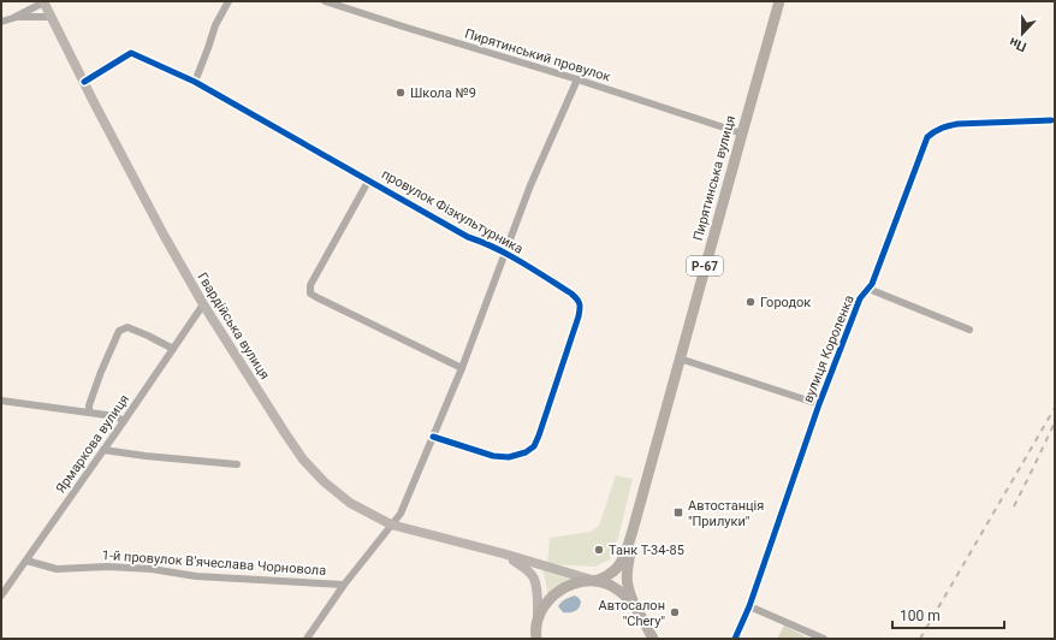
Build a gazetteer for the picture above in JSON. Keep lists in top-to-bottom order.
{
  "streets": {
    "main road": ["Пирятинська вулиця", "Р-67", "Гвардійська вулиця"],
    "street": [
      "Пирятинський провулок",
      "провулок Фізкультурника",
      "вулиця Короленка",
      "Ярмаркова вулиця",
      "1-й провулок В'ячеслава Чорновола"
    ]
  },
  "crossings": [
    ["Пирятинський провулок", "Пирятинська вулиця"],
    ["Пирятинська вулиця", "Р-67"],
    ["провулок Фізкультурника", "Гвардійська вулиця"],
    ["Р-67", "Гвардійська вулиця"],
    ["Гвардійська вулиця", "Ярмаркова вулиця"],
    ["Ярмаркова вулиця", "1-й провулок В'ячеслава Чорновола"]
  ],
  "places": {
    "other": [
      "Школа №9",
      "Городок",
      "Танк Т-34-85",
      "Автосалон \"Chery\""
    ],
    "transit": ["Автостанція \"Прилуки\""]
  },
  "scale_bar": "100 m",
  "north": "bottom"
}
